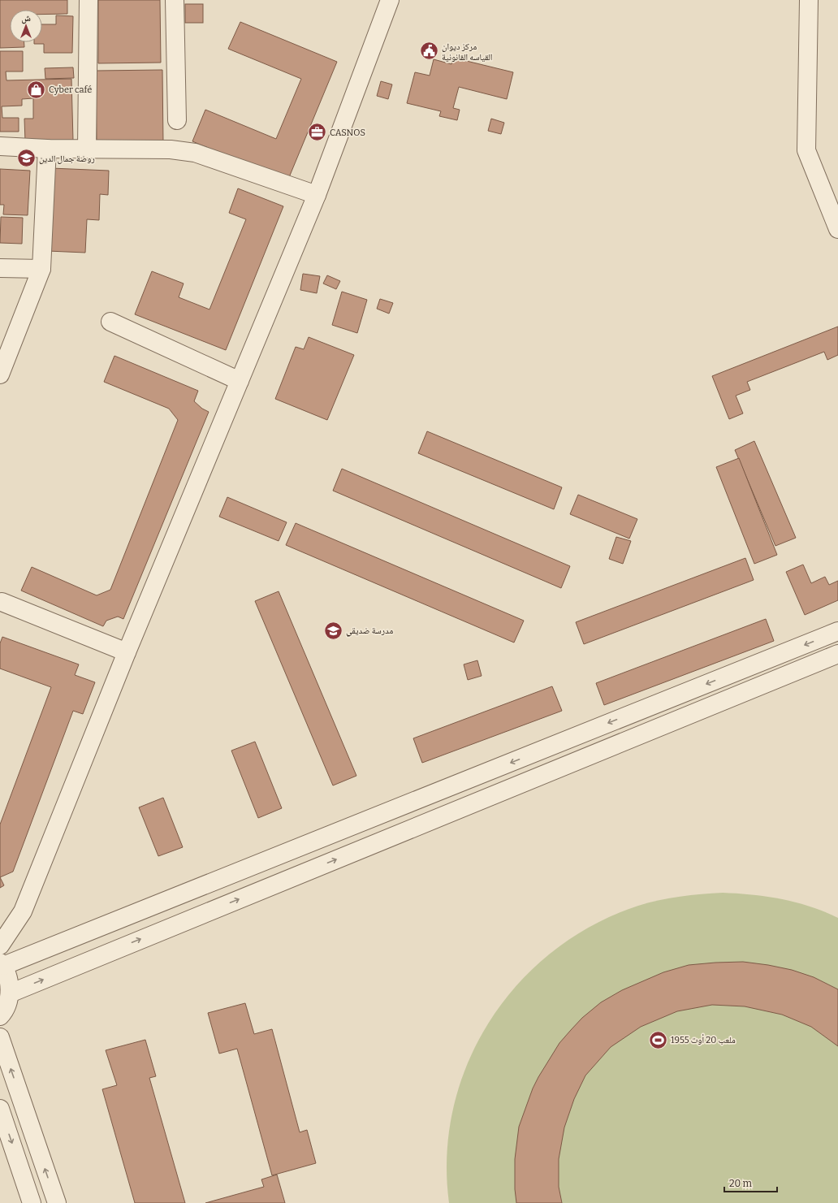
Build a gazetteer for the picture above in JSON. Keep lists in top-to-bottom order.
{
  "places": {
    "public building": ["مركز ديوان القياسه القانونية"],
    "shop": ["Cyber café"],
    "office": ["CASNOS"],
    "school or university": ["روضة جمال الدين", "مدرسة ضديقي"],
    "sports": ["ملعب 20 أوت 1955"]
  },
  "scale_bar": "20 m",
  "north": "top"
}
